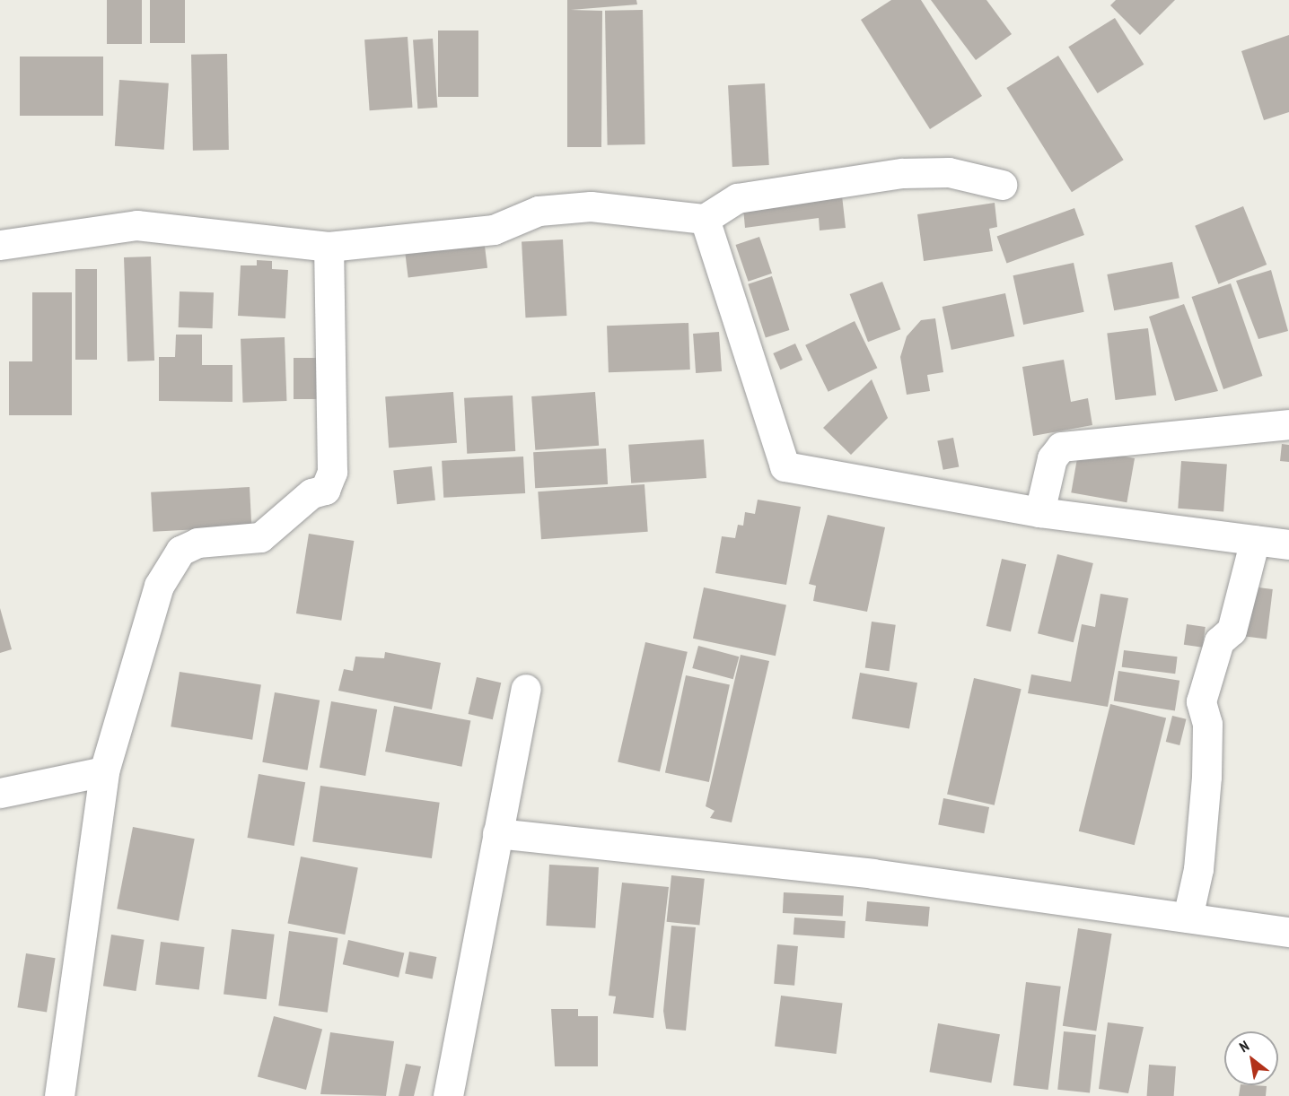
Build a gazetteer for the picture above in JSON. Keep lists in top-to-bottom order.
{
  "north": "top left"
}
